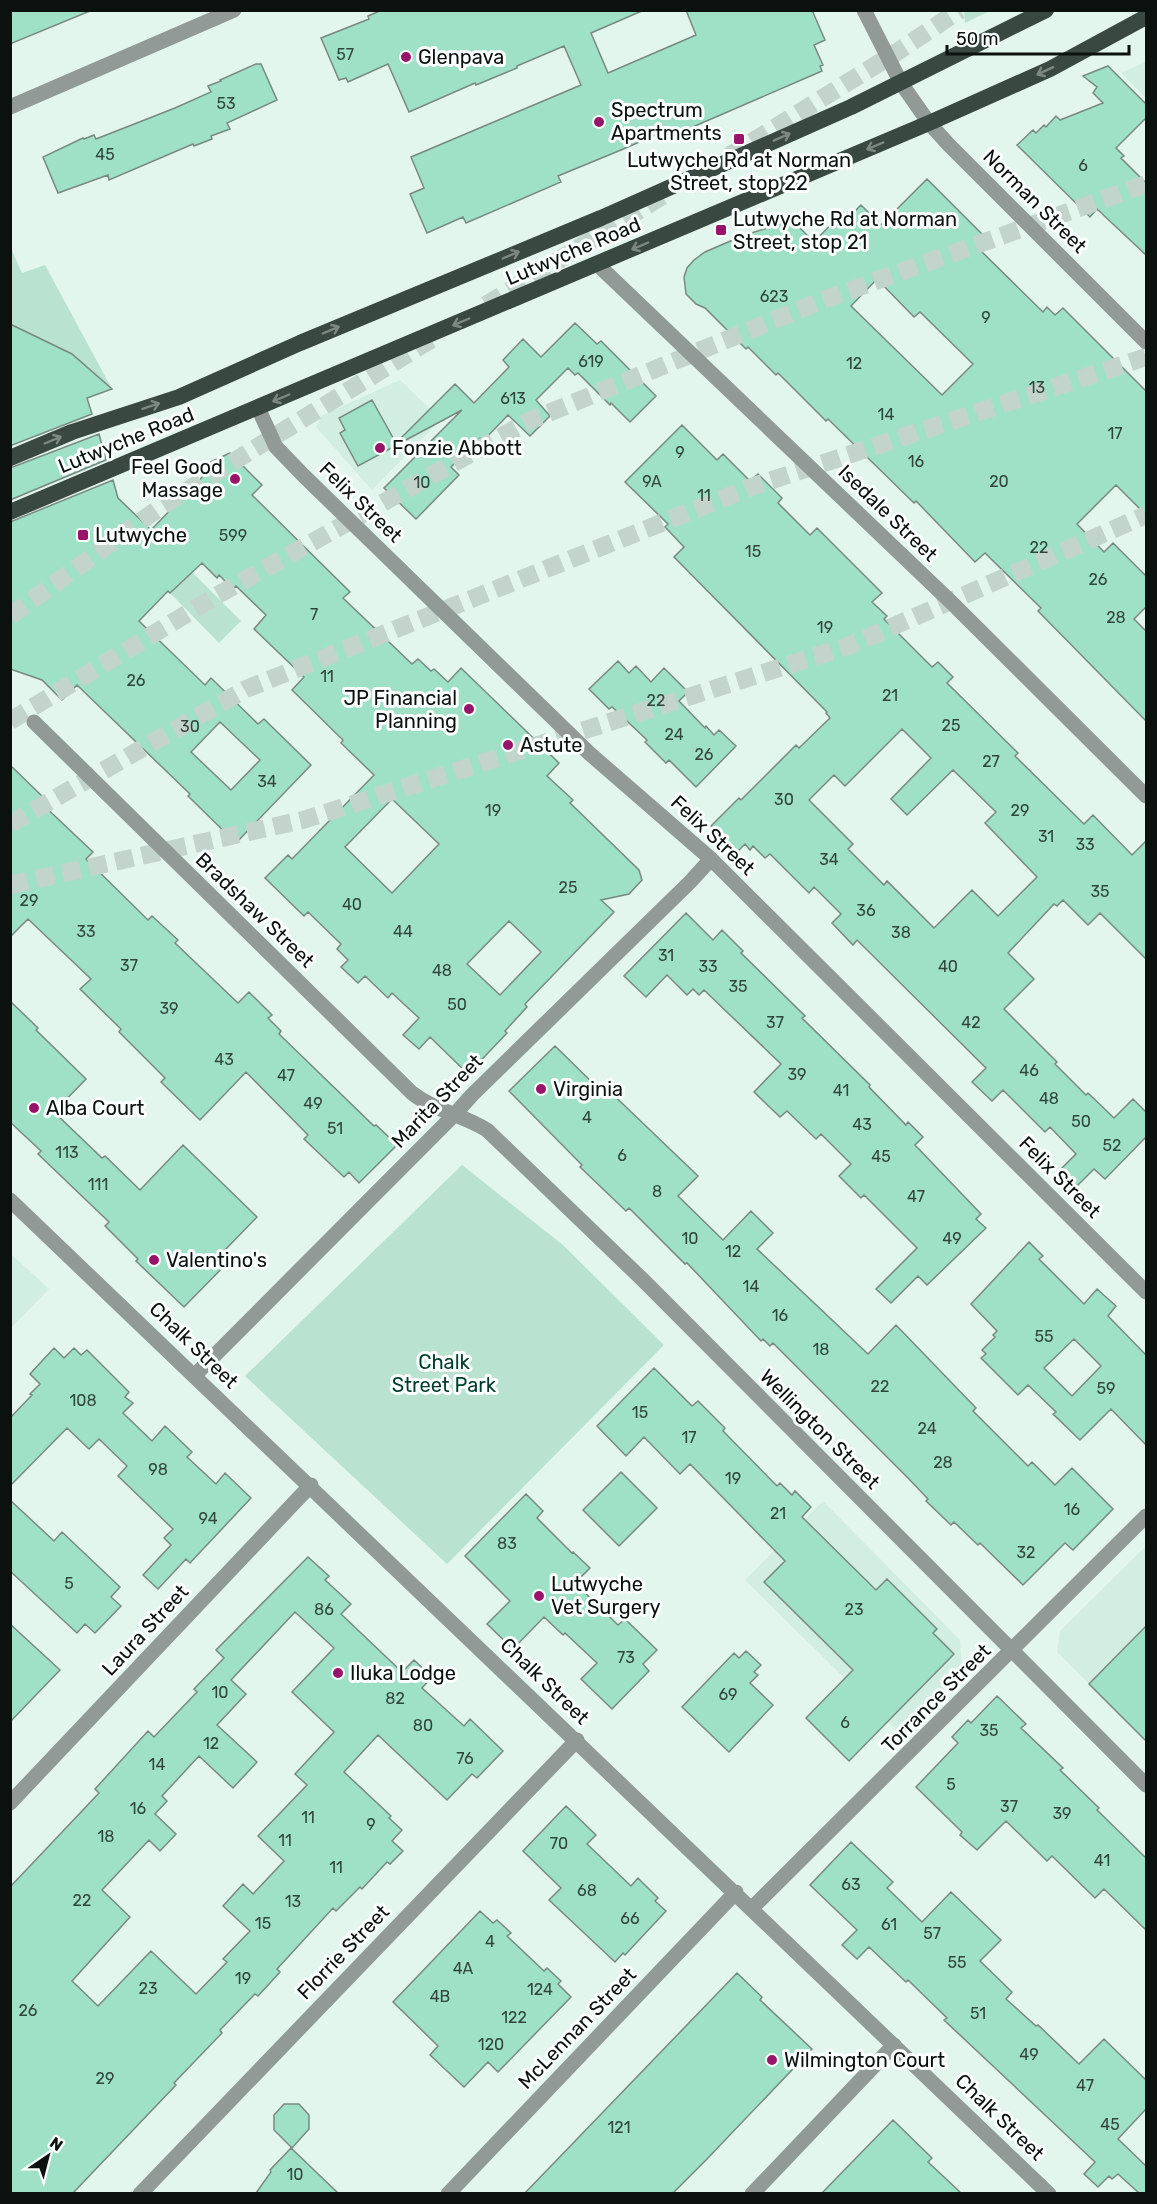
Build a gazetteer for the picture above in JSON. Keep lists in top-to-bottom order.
{
  "streets": {
    "highway": ["Lutwyche Road"],
    "street": [
      "Norman Street",
      "Felix Street",
      "Isedale Street",
      "Bradshaw Street",
      "Marita Street",
      "Chalk Street",
      "Wellington Street",
      "Laura Street",
      "Torrance Street",
      "Florrie Street",
      "McLennan Street"
    ]
  },
  "crossings": [
    ["Norman Street", "Lutwyche Road"],
    ["Lutwyche Road", "Felix Street"],
    ["Lutwyche Road", "Isedale Street"],
    ["Felix Street", "Marita Street"],
    ["Bradshaw Street", "Marita Street"],
    ["Bradshaw Street", "Wellington Street"],
    ["Marita Street", "Chalk Street"],
    ["Marita Street", "Wellington Street"],
    ["Chalk Street", "Laura Street"],
    ["Chalk Street", "Torrance Street"],
    ["Chalk Street", "Florrie Street"],
    ["Chalk Street", "McLennan Street"],
    ["Wellington Street", "Torrance Street"]
  ],
  "parks": ["Chalk Street Park"],
  "places": {
    "other": [
      "Glenpava",
      "Spectrum Apartments",
      "Fonzie Abbott",
      "Feel Good Massage",
      "JP Financial Planning",
      "Astute",
      "Virginia",
      "Alba Court",
      "Valentino's",
      "Lutwyche Vet Surgery",
      "Iluka Lodge",
      "Wilmington Court"
    ],
    "transit": ["Lutwyche Rd at Norman Street, stop 22", "Lutwyche Rd at Norman Street, stop 21", "Lutwyche"]
  },
  "house_numbers": [
    "57",
    "53",
    "45",
    "6",
    "623",
    "9",
    "619",
    "12",
    "13",
    "613",
    "14",
    "17",
    "9",
    "16",
    "9A",
    "20",
    "10",
    "11",
    "599",
    "22",
    "15",
    "26",
    "7",
    "28",
    "19",
    "11",
    "26",
    "21",
    "22",
    "25",
    "30",
    "24",
    "26",
    "27",
    "34",
    "30",
    "19",
    "29",
    "31",
    "33",
    "34",
    "25",
    "35",
    "29",
    "40",
    "36",
    "33",
    "44",
    "38",
    "31",
    "37",
    "33",
    "40",
    "48",
    "35",
    "50",
    "39",
    "37",
    "42",
    "43",
    "46",
    "39",
    "47",
    "41",
    "48",
    "49",
    "4",
    "50",
    "43",
    "51",
    "52",
    "113",
    "6",
    "45",
    "111",
    "8",
    "47",
    "10",
    "49",
    "12",
    "14",
    "16",
    "55",
    "18",
    "22",
    "59",
    "108",
    "15",
    "24",
    "17",
    "28",
    "98",
    "19",
    "16",
    "21",
    "94",
    "83",
    "32",
    "5",
    "86",
    "23",
    "73",
    "10",
    "69",
    "82",
    "6",
    "80",
    "35",
    "12",
    "76",
    "14",
    "5",
    "37",
    "16",
    "39",
    "11",
    "9",
    "18",
    "11",
    "70",
    "41",
    "11",
    "63",
    "68",
    "22",
    "13",
    "66",
    "15",
    "61",
    "57",
    "4",
    "55",
    "4A",
    "19",
    "23",
    "124",
    "4B",
    "26",
    "51",
    "122",
    "120",
    "49",
    "29",
    "47",
    "45",
    "121",
    "10"
  ],
  "scale_bar": "50 m",
  "north": "top right"
}
